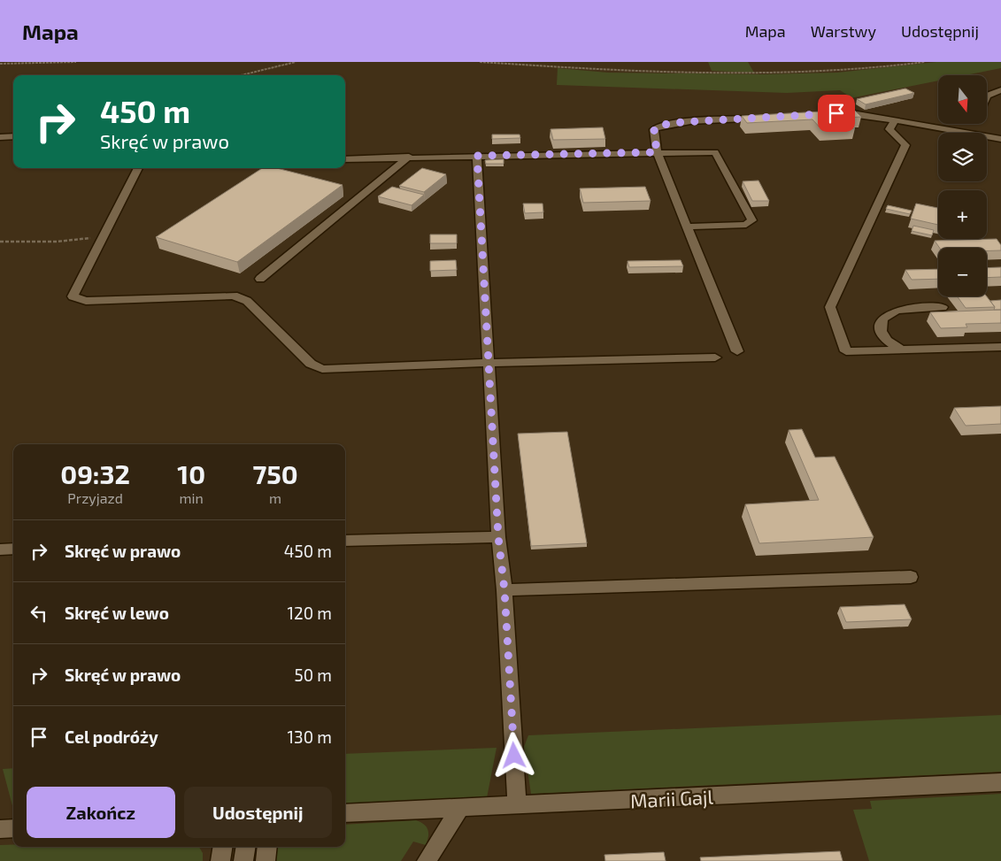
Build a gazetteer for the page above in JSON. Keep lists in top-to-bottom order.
{
  "streets": {
    "street": ["Marii Gajl"]
  },
  "north": "bottom",
  "page": {
    "header": "Mapa",
    "nav": ["Mapa", "Warstwy", "Udostępnij"],
    "map_buttons": ["+", "−"],
    "turn": ["450 m", "Skręć w prawo"],
    "eta": [
      "09:32",
      "Przyjazd",
      "10",
      "min",
      "750",
      "m"
    ],
    "list": [
      {
        "name": "Skręć w prawo",
        "value": "450 m"
      },
      {
        "name": "Skręć w lewo",
        "value": "120 m"
      },
      {
        "name": "Skręć w prawo",
        "value": "50 m"
      },
      {
        "name": "Cel podróży",
        "value": "130 m"
      }
    ],
    "buttons": ["Zakończ", "Udostępnij"]
  }
}
